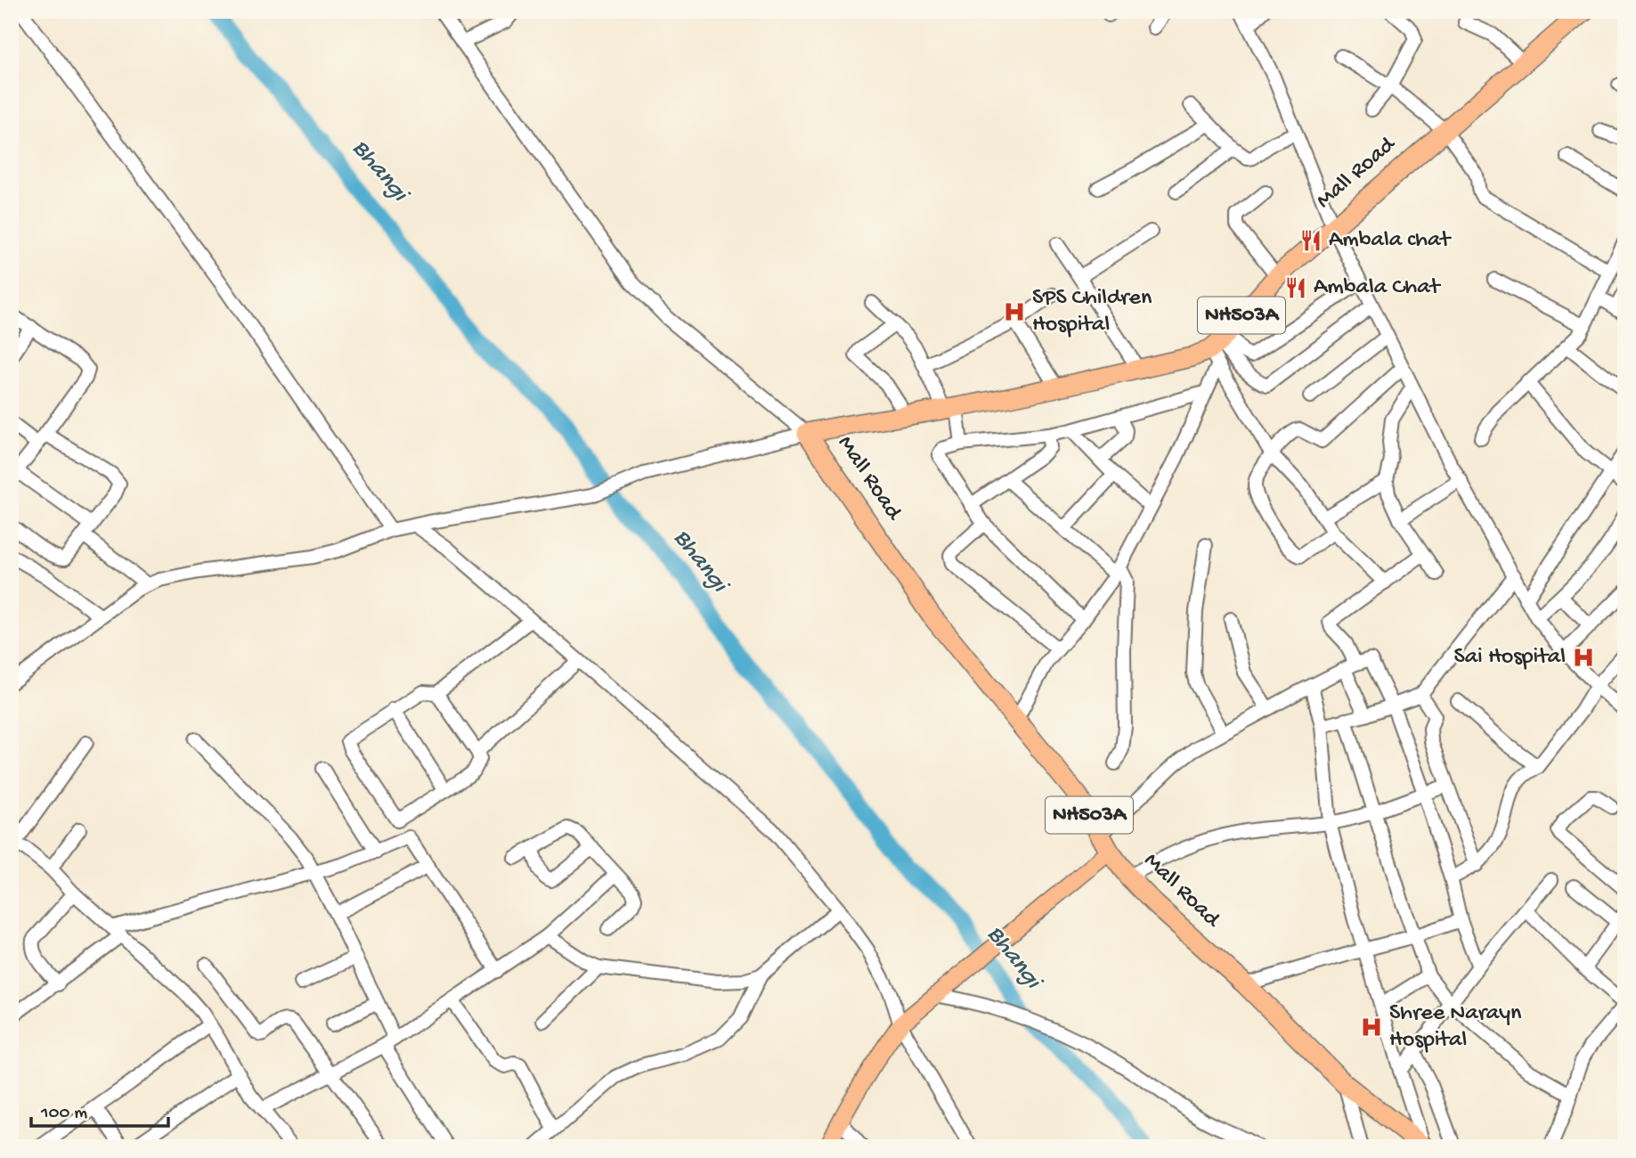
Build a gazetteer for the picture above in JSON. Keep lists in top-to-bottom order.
{
  "streets": {
    "highway": ["Mall Road", "NH503A"]
  },
  "water": ["Bhangi"],
  "places": {
    "restaurant": ["Ambala chat", "Ambala Chat"],
    "hospital": ["SPS Children Hospital", "Sai Hospital", "Shree Narayn Hospital"]
  },
  "scale_bar": "100 m"
}
